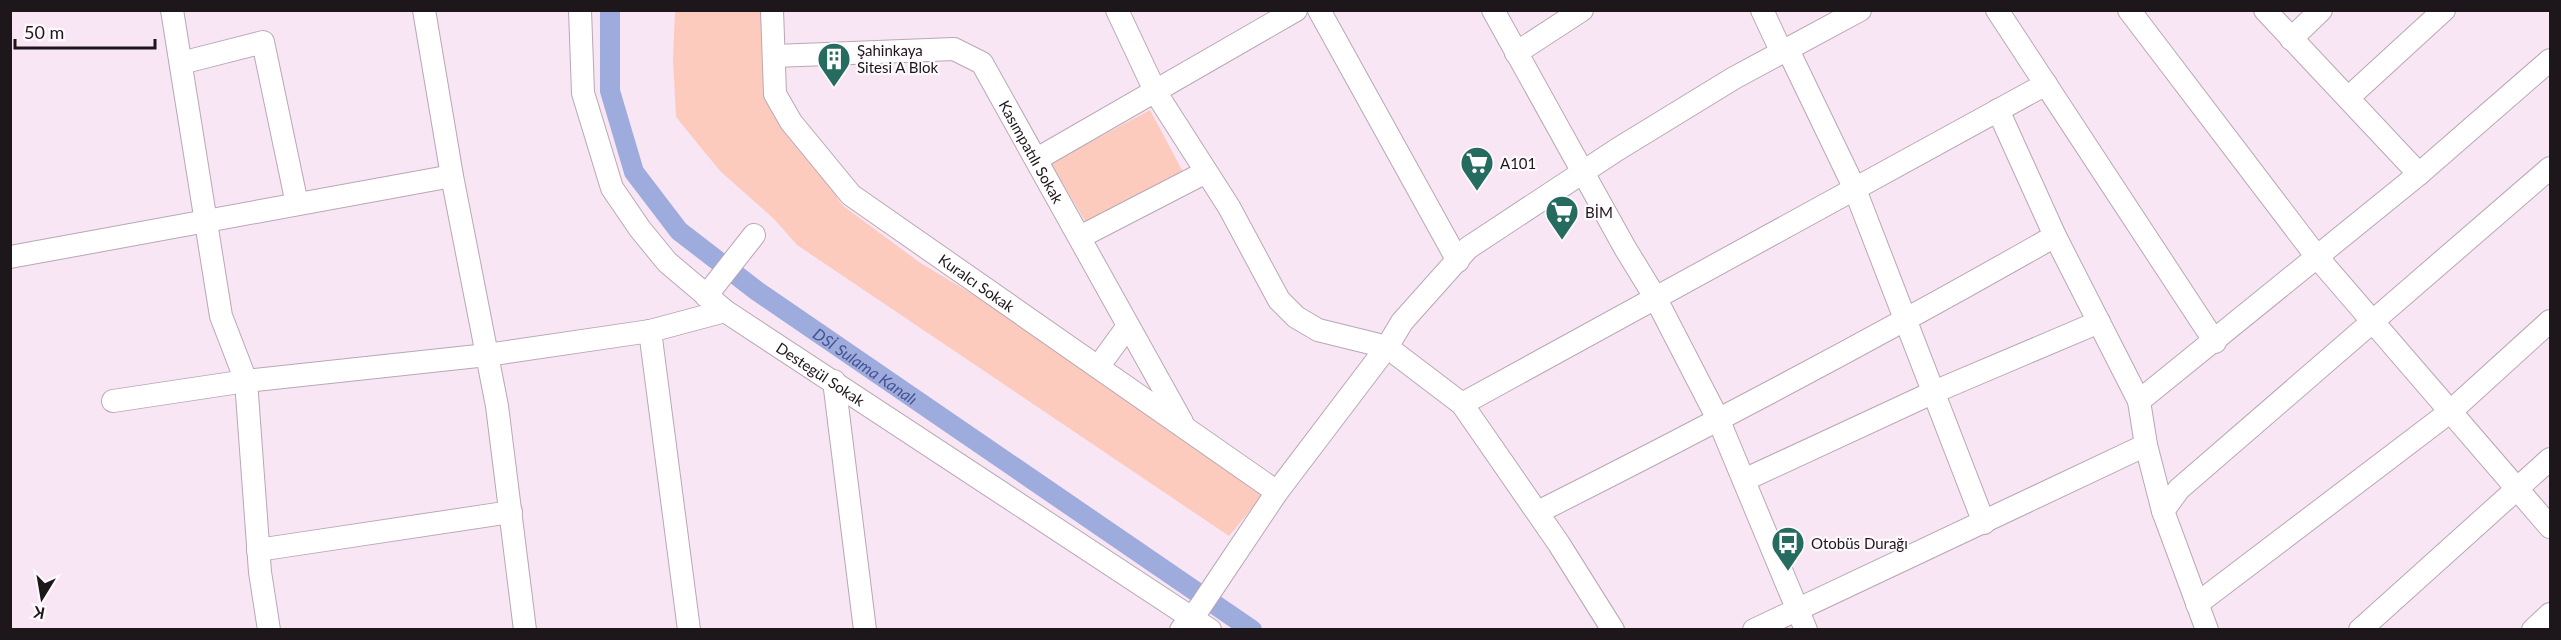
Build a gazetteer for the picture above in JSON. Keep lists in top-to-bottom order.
{
  "streets": {
    "street": ["Kasımpatılı Sokak", "Kuralcı Sokak", "Destegül Sokak"]
  },
  "crossings": [
    ["Kasımpatılı Sokak", "Kuralcı Sokak"]
  ],
  "water": ["DSİ Sulama Kanalı"],
  "places": {
    "building": ["Şahinkaya Sitesi A Blok"],
    "supermarket": ["A101", "BİM"],
    "bus stop": ["Otobüs Durağı"]
  },
  "scale_bar": "50 m",
  "north": "bottom"
}
